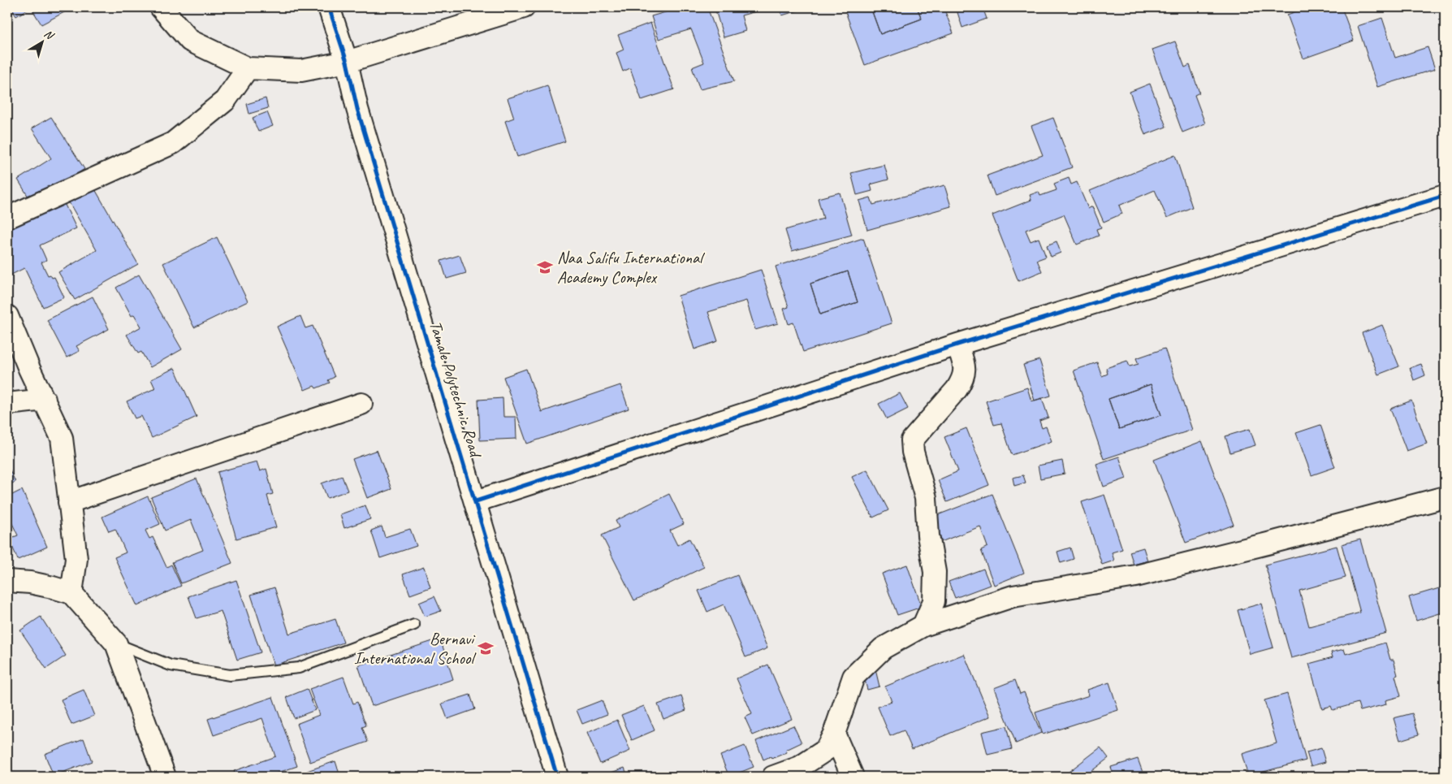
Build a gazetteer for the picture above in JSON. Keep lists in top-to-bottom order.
{
  "streets": {
    "street": ["Tamale Polytechnic Road"]
  },
  "places": {
    "school or university": ["Naa Salifu International Academy Complex", "Bernavi International School"]
  },
  "north": "top right"
}
